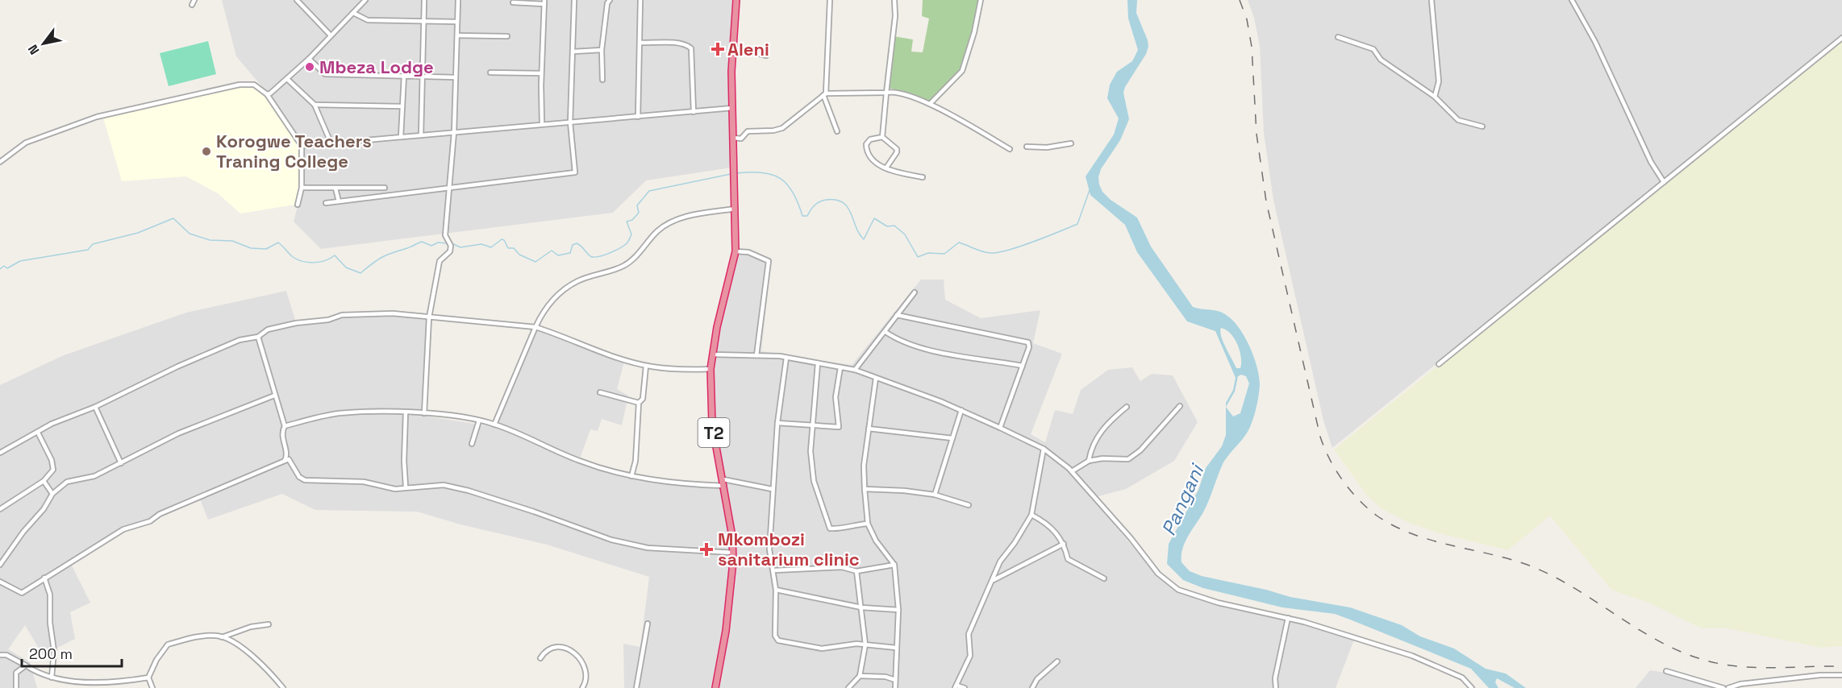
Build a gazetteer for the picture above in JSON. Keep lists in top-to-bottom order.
{
  "streets": {
    "highway": ["T2"]
  },
  "water": ["Pangani"],
  "places": {
    "health": ["Aleni", "Mkombozi sanitarium clinic"],
    "other": ["Mbeza Lodge", "Korogwe Teachers Traning College"]
  },
  "scale_bar": "200 m",
  "north": "bottom left"
}
